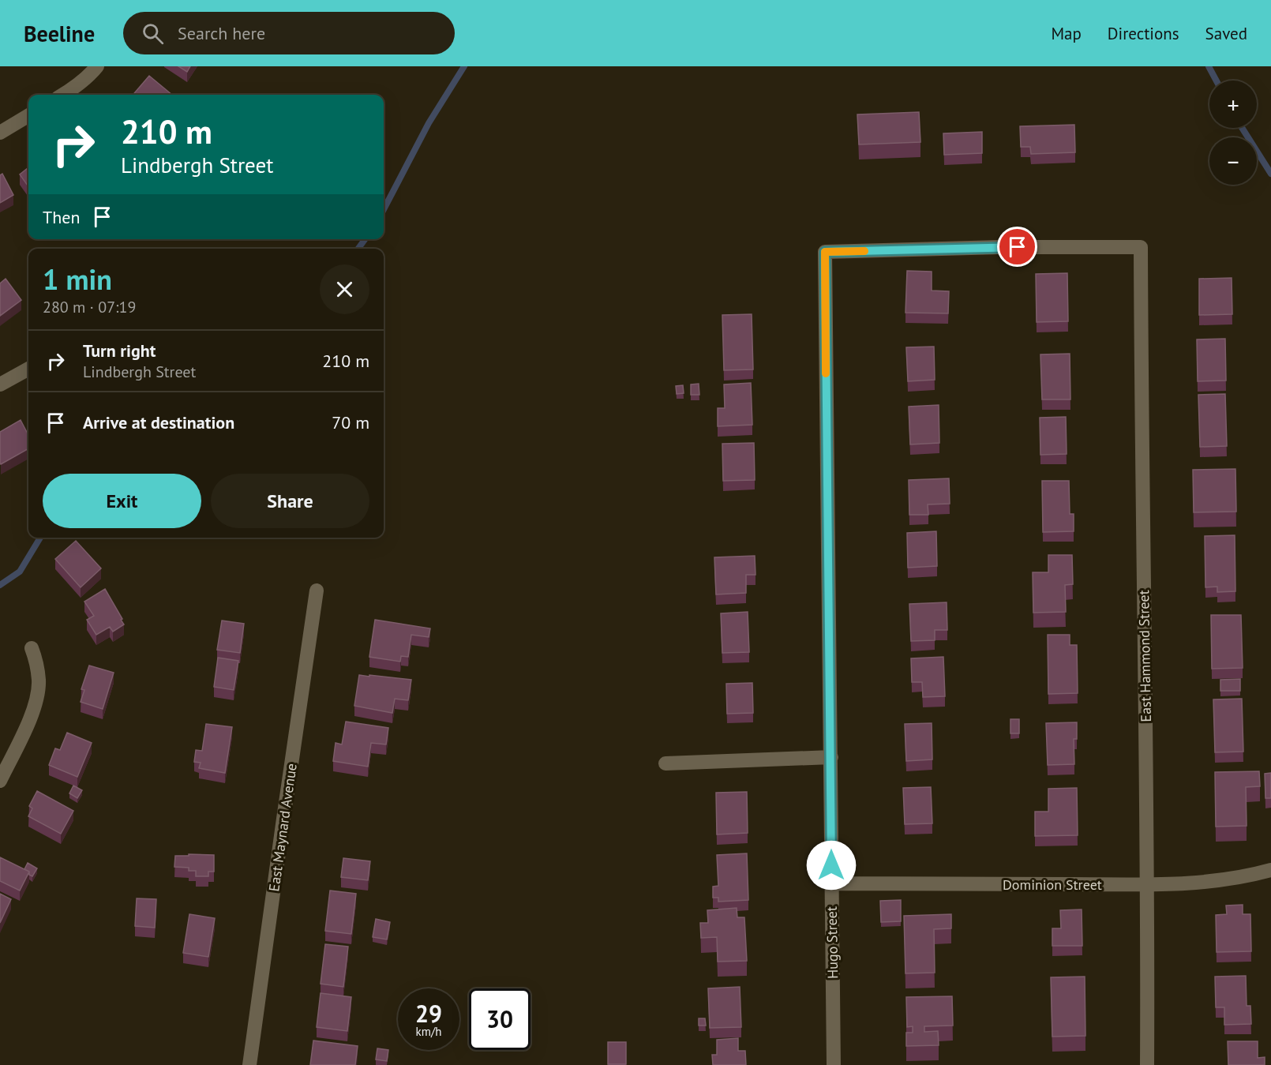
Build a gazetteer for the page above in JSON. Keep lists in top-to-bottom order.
{
  "streets": {
    "street": [
      "East Hammond Street",
      "East Maynard Avenue",
      "Dominion Street",
      "Hugo Street"
    ]
  },
  "crossings": [
    ["East Hammond Street", "Dominion Street"],
    ["East Hammond Street", "Hugo Street"],
    ["Dominion Street", "Hugo Street"]
  ],
  "page": {
    "header": "Beeline",
    "search": "Search here",
    "nav": ["Map", "Directions", "Saved"],
    "map_buttons": ["+", "−"],
    "turn": ["210 m", "Lindbergh Street"],
    "then": "Then",
    "heading": ["1 min", "280 m · 07:19"],
    "list": [
      {
        "name": "Turn right",
        "note": "Lindbergh Street",
        "value": "210 m"
      },
      {
        "name": "Arrive at destination",
        "value": "70 m"
      }
    ],
    "buttons": ["Exit", "Share"],
    "speed": "29 km/h",
    "limit": "30"
  }
}
